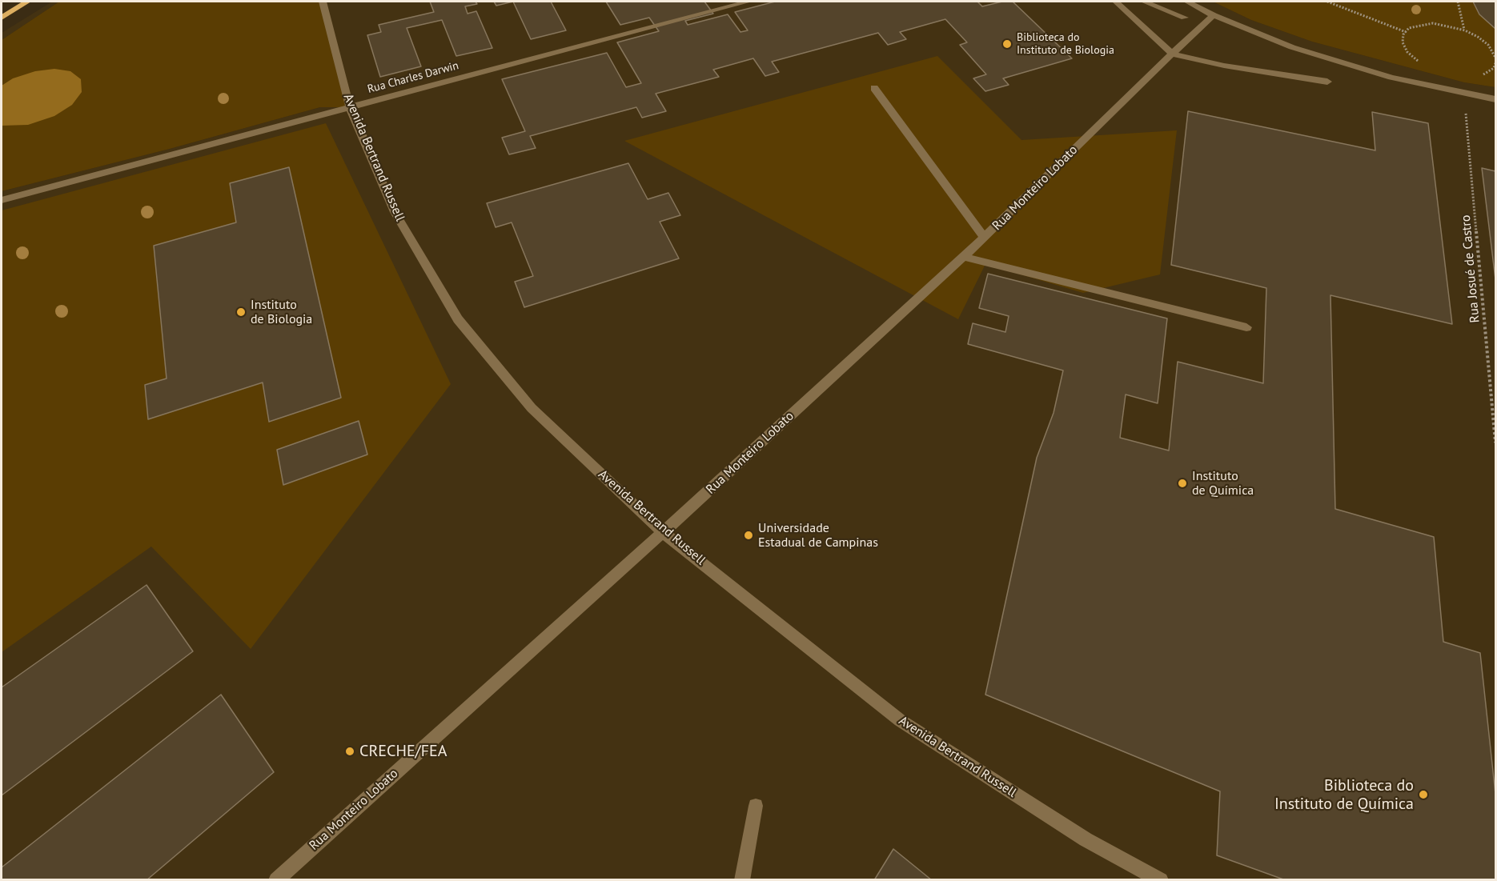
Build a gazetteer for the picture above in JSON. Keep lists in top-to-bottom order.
{
  "streets": {
    "street": ["Rua Charles Darwin", "Avenida Bertrand Russell", "Rua Monteiro Lobato"],
    "path": ["Rua Josué de Castro"]
  },
  "crossings": [
    ["Rua Charles Darwin", "Avenida Bertrand Russell"],
    ["Avenida Bertrand Russell", "Rua Monteiro Lobato"]
  ],
  "places": [
    "Biblioteca do Instituto de Biologia",
    "Instituto de Biologia",
    "Instituto de Química",
    "Universidade Estadual de Campinas",
    "CRECHE/FEA",
    "Biblioteca do Instituto de Química"
  ]
}
